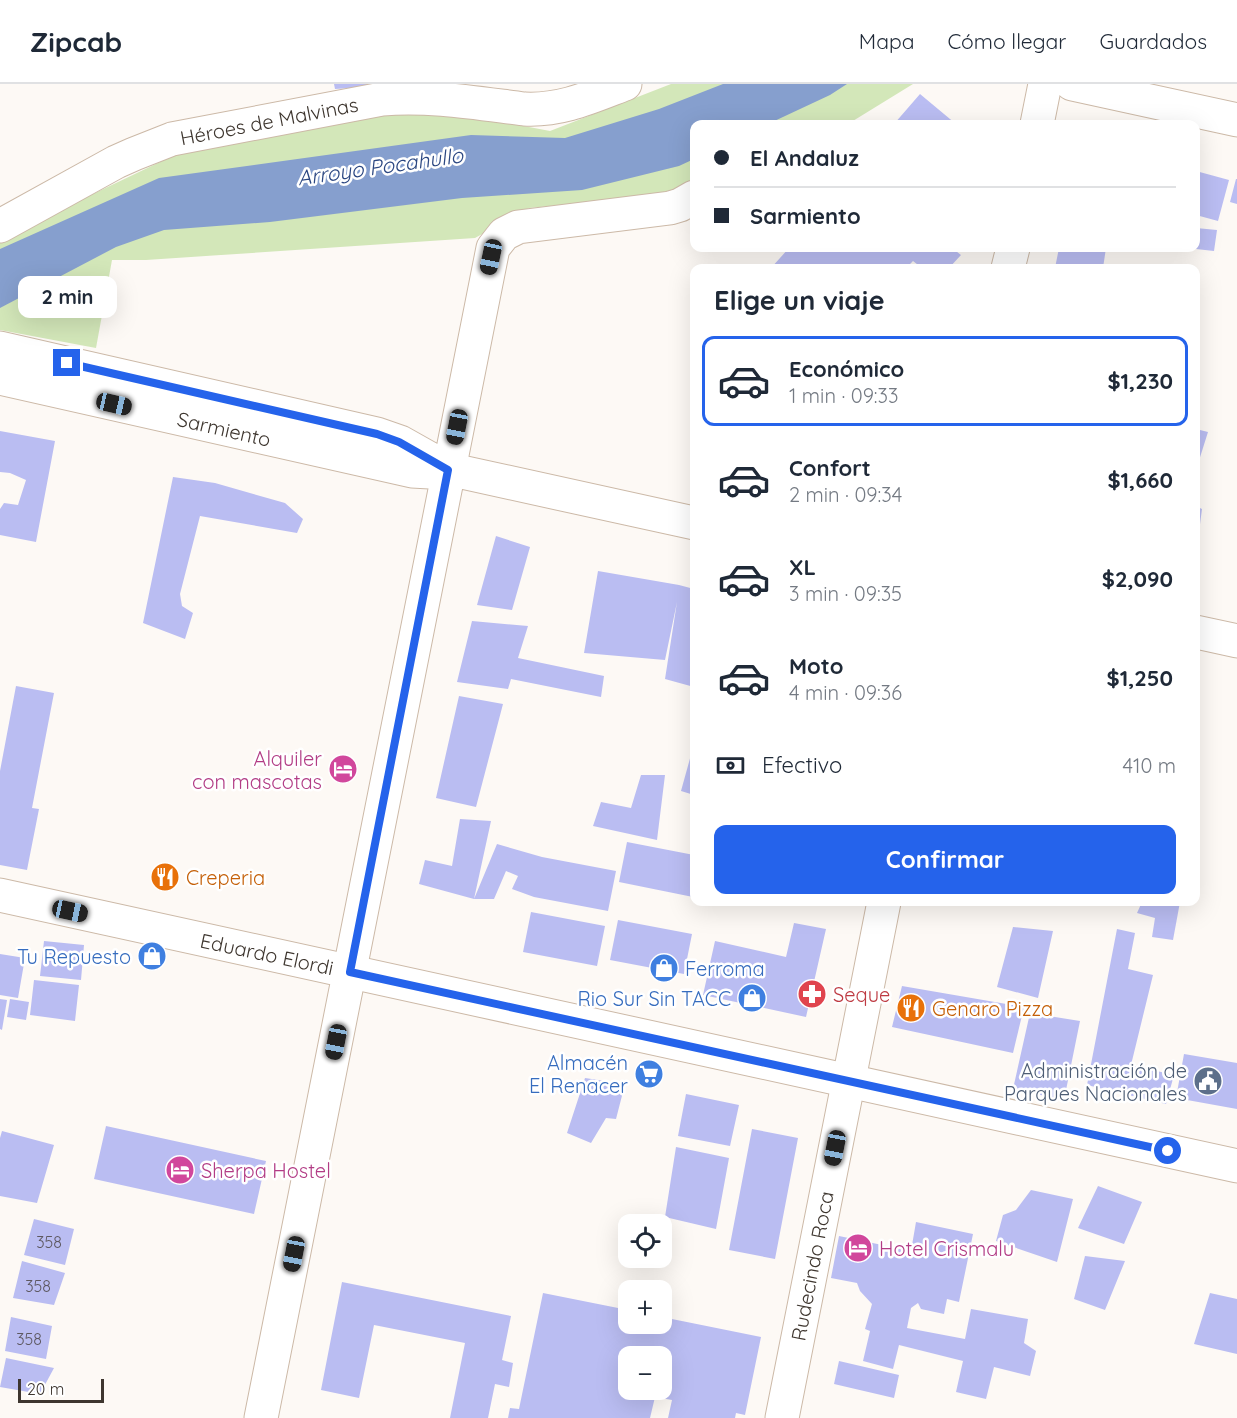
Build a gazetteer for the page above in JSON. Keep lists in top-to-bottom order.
{
  "streets": {
    "street": [
      "Héroes de Malvinas",
      "Sarmiento",
      "Eduardo Elordi",
      "Rudecindo Roca"
    ]
  },
  "crossings": [
    ["Eduardo Elordi", "Rudecindo Roca"]
  ],
  "water": ["Arroyo Pocahullo"],
  "places": {
    "hotel": ["Alquiler con mascotas", "Sherpa Hostel", "Hotel Crismalu"],
    "restaurant": ["Creperia", "Genaro Pizza"],
    "shop": ["Tu Repuesto", "Ferroma", "Rio Sur Sin TACC"],
    "pharmacy": ["Seque"],
    "supermarket": ["Almacén El Renacer"],
    "public building": ["Administración de Parques Nacionales"]
  },
  "house_numbers": ["358", "358", "358"],
  "scale_bar": "20 m",
  "page": {
    "header": "Zipcab",
    "nav": ["Mapa", "Cómo llegar", "Guardados"],
    "banner": ["El Andaluz", "Sarmiento"],
    "heading": "Elige un viaje",
    "bubble": "2 min",
    "list": [
      {
        "name": "Económico",
        "note": "1 min · 09:33",
        "value": "$1,230"
      },
      {
        "name": "Confort",
        "note": "2 min · 09:34",
        "value": "$1,660"
      },
      {
        "name": "XL",
        "note": "3 min · 09:35",
        "value": "$2,090"
      },
      {
        "name": "Moto",
        "note": "4 min · 09:36",
        "value": "$1,250"
      }
    ],
    "pay": ["Efectivo", "410 m"],
    "buttons": "Confirmar",
    "map_buttons": ["+", "−"],
    "scale": "20 m"
  }
}
